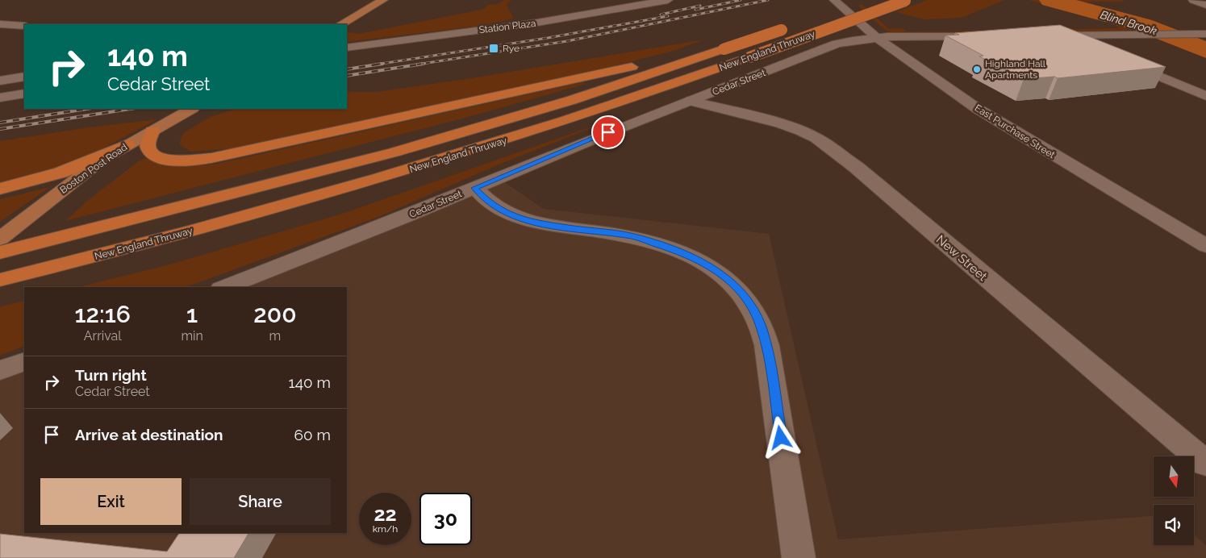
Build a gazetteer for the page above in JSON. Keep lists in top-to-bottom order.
{
  "streets": {
    "highway": ["New England Thruway"],
    "main road": ["Boston Post Road"],
    "street": [
      "Station Plaza",
      "Cedar Street",
      "East Purchase Street",
      "New Street"
    ]
  },
  "crossings": [
    ["Cedar Street", "East Purchase Street"],
    ["Cedar Street", "New Street"]
  ],
  "water": ["Blind Brook"],
  "places": {
    "transit": ["Rye"],
    "other": ["Highland Hall Apartments"]
  },
  "north": "bottom",
  "page": {
    "turn": ["140 m", "Cedar Street"],
    "eta": [
      "12:16",
      "Arrival",
      "1",
      "min",
      "200",
      "m"
    ],
    "list": [
      {
        "name": "Turn right",
        "note": "Cedar Street",
        "value": "140 m"
      },
      {
        "name": "Arrive at destination",
        "value": "60 m"
      }
    ],
    "buttons": ["Exit", "Share"],
    "speed": "22 km/h",
    "limit": "30"
  }
}
